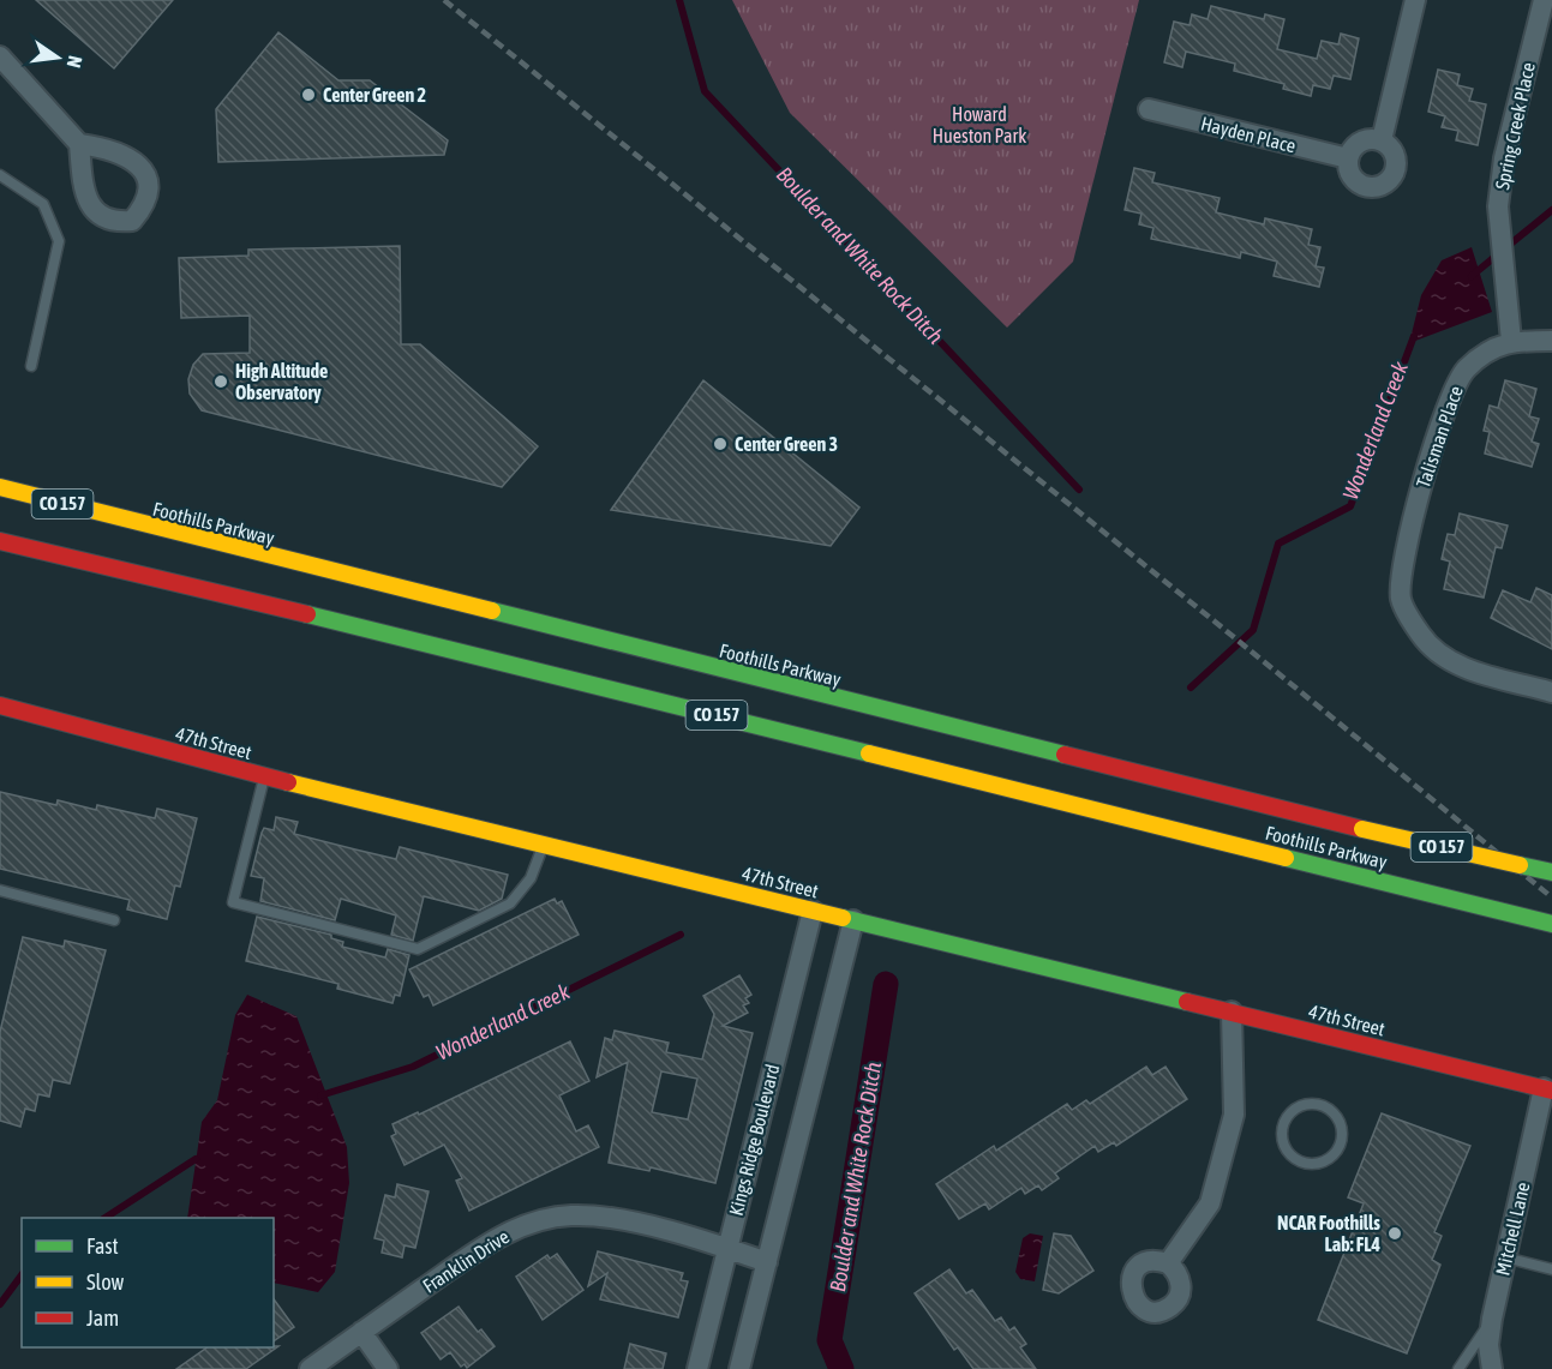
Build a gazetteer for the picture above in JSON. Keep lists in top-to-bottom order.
{
  "streets": {
    "main road": ["CO 157", "Foothills Parkway", "47th Street"],
    "street": [
      "Spring Creek Place",
      "Hayden Place",
      "Talisman Place",
      "Kings Ridge Boulevard",
      "Mitchell Lane",
      "Franklin Drive"
    ]
  },
  "crossings": [
    ["Spring Creek Place", "Talisman Place"],
    ["47th Street", "Kings Ridge Boulevard"],
    ["47th Street", "Mitchell Lane"],
    ["Kings Ridge Boulevard", "Franklin Drive"]
  ],
  "water": ["Boulder and White Rock Ditch", "Wonderland Creek"],
  "parks": ["Howard Hueston Park"],
  "places": [
    "Center Green 2",
    "High Altitude Observatory",
    "Center Green 3",
    "NCAR Foothills Lab: FL4"
  ],
  "legend": ["Fast", "Slow", "Jam"],
  "north": "right"
}
